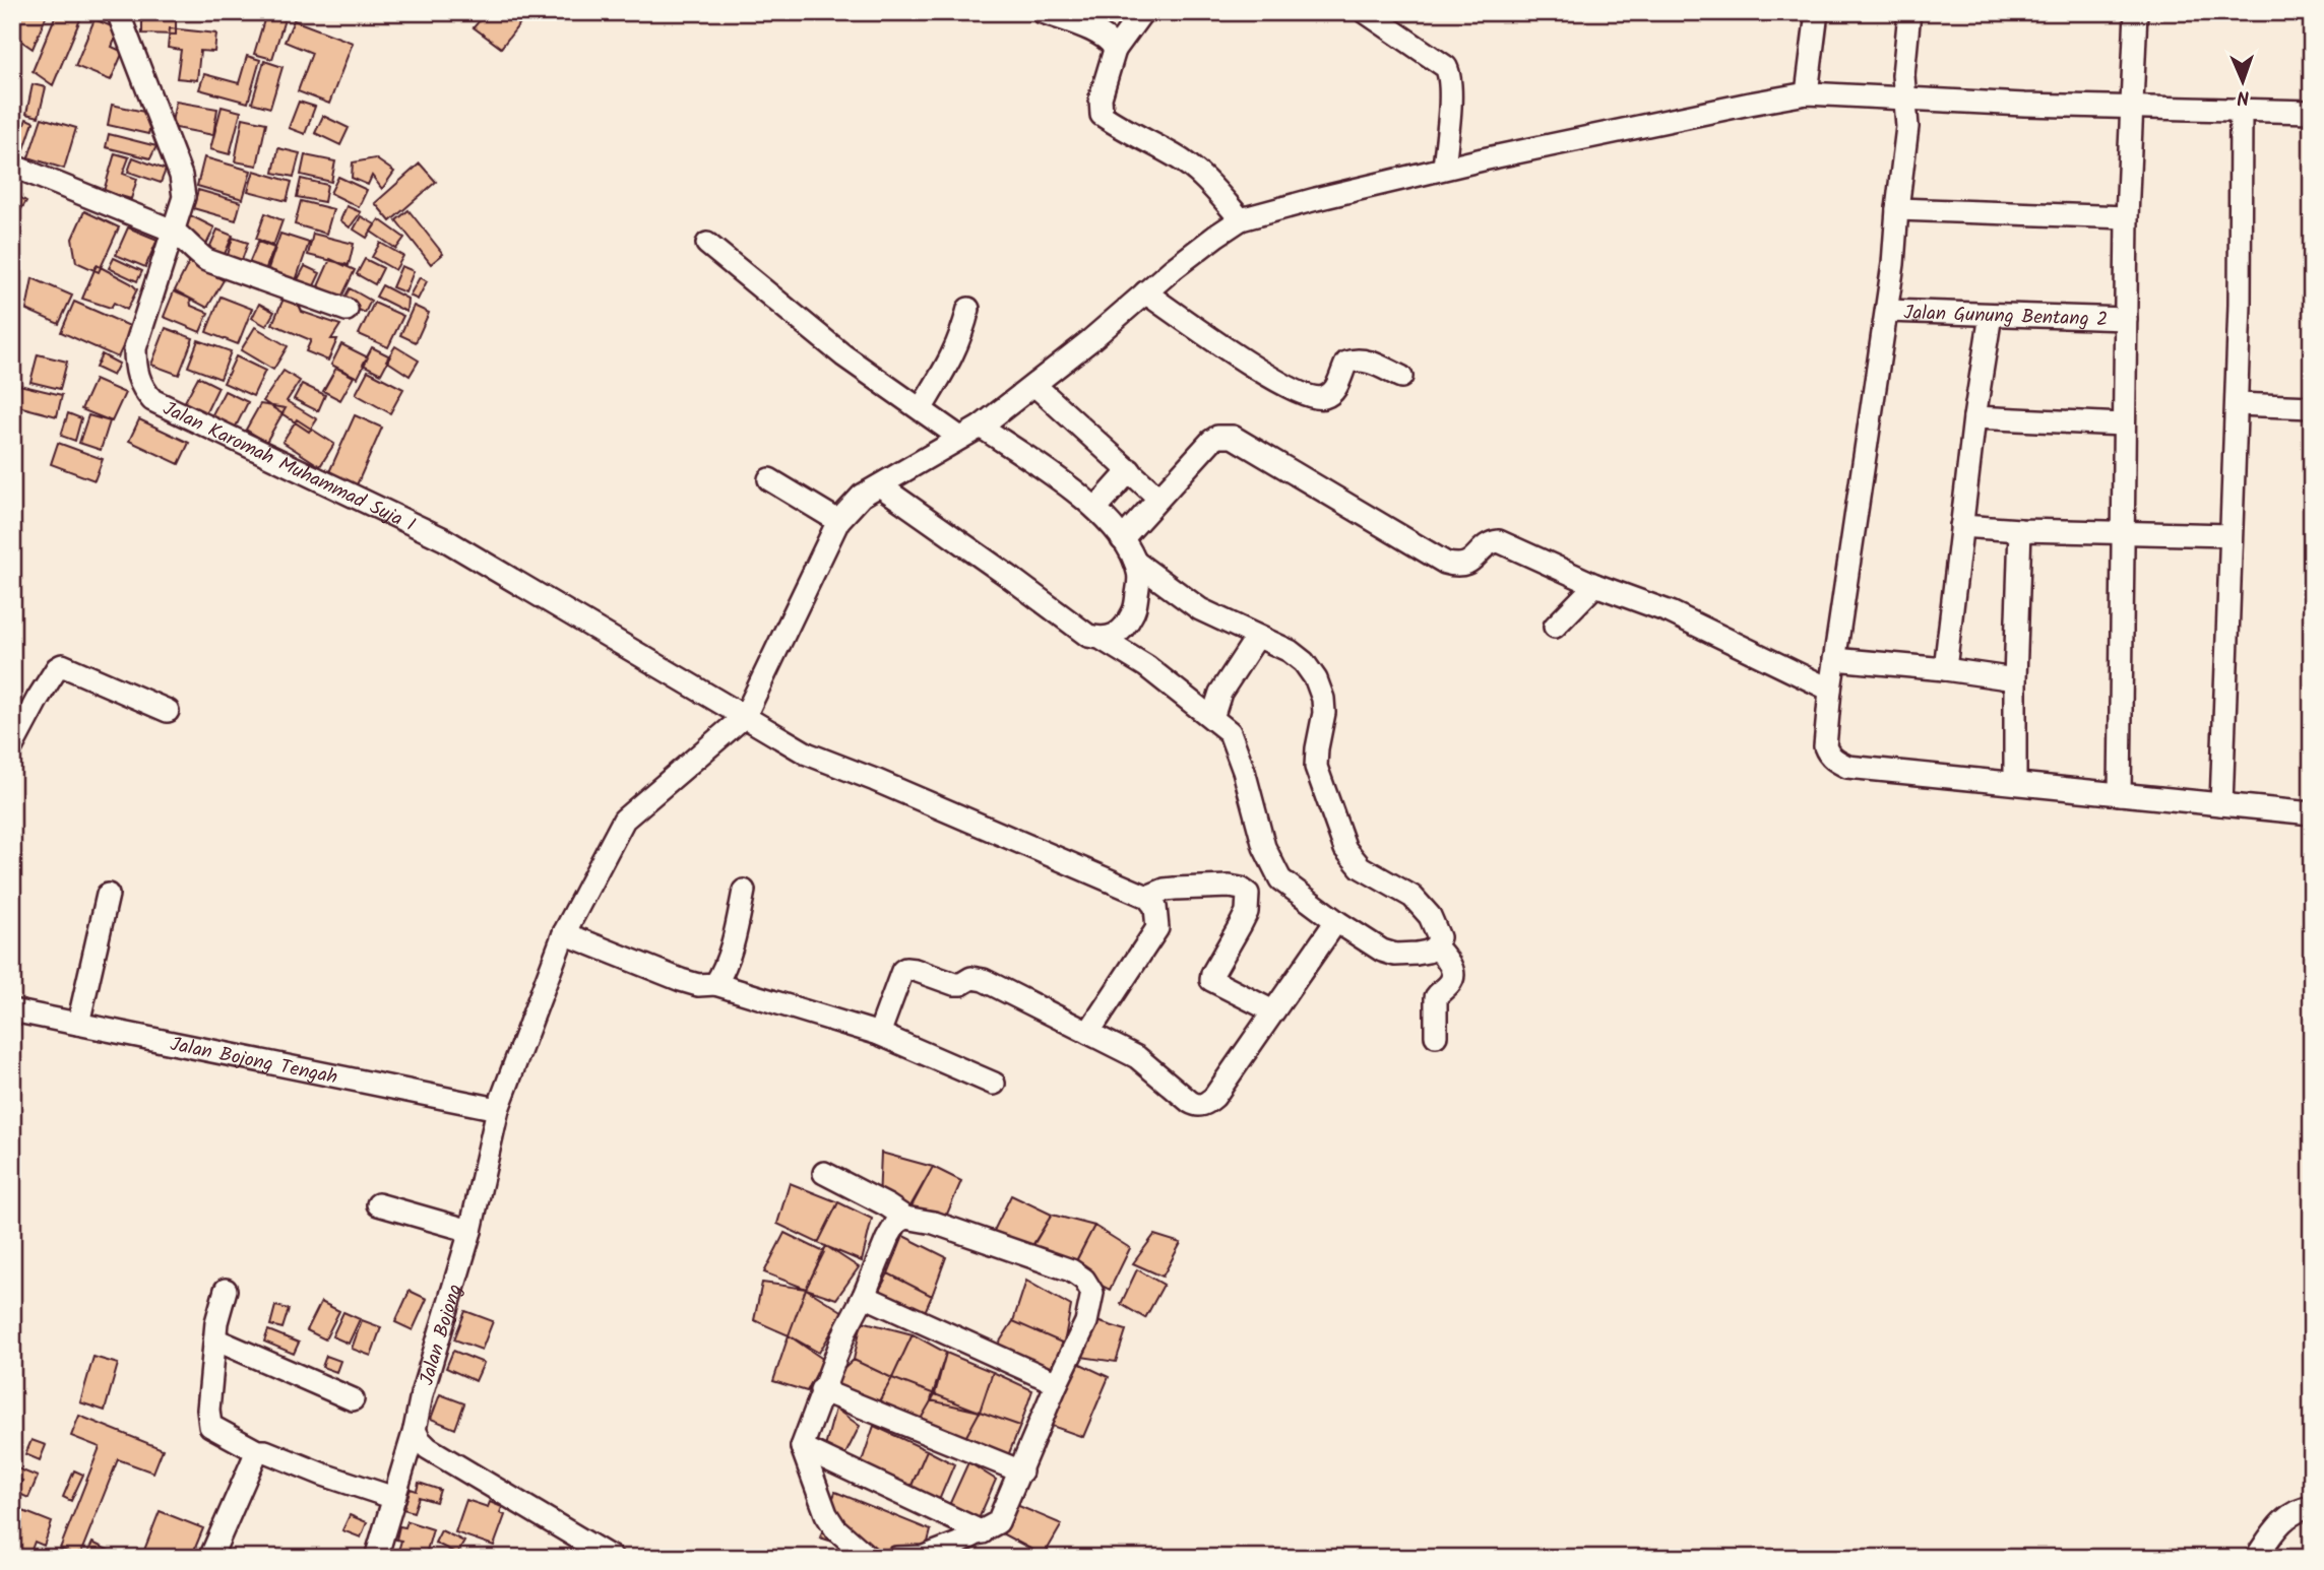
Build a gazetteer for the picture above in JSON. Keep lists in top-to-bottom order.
{
  "streets": {
    "street": [
      "Jalan Gunung Bentang 2",
      "Jalan Karomah Muhammad Suja I",
      "Jalan Bojong Tengah",
      "Jalan Bojong"
    ]
  },
  "crossings": [
    ["Jalan Karomah Muhammad Suja I", "Jalan Bojong"],
    ["Jalan Bojong Tengah", "Jalan Bojong"]
  ],
  "north": "bottom"
}
